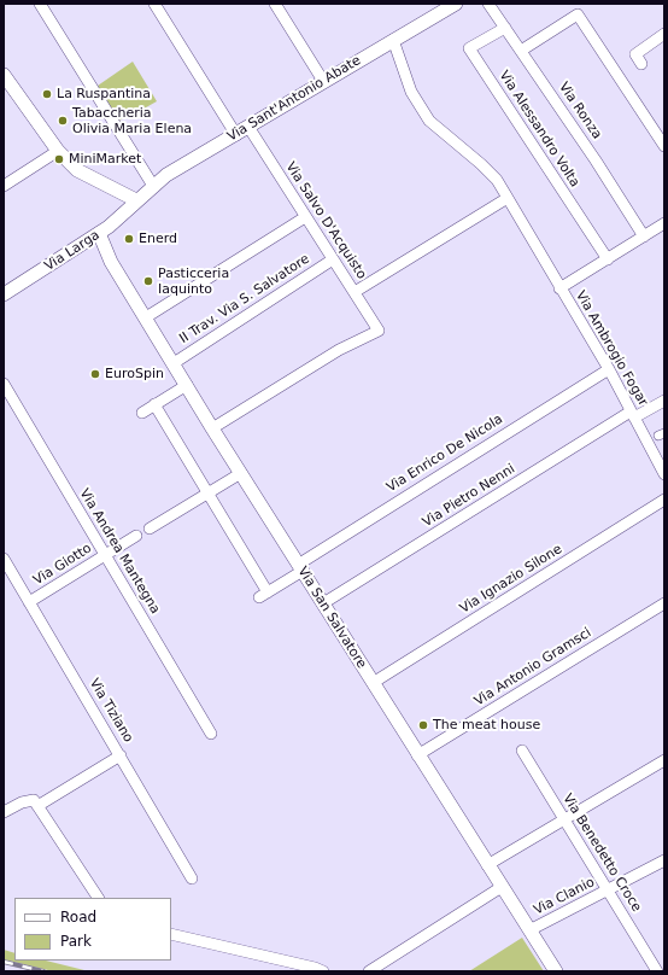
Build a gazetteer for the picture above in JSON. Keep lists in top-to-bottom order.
{
  "streets": {
    "street": [
      "Via Sant'Antonio Abate",
      "Via Ronza",
      "Via Alessandro Volta",
      "Via Salvo D'Acquisto",
      "Via Larga",
      "II Trav. Via S. Salvatore",
      "Via Ambrogio Fogar",
      "Via Enrico De Nicola",
      "Via Pietro Nenni",
      "Via Andrea Mantegna",
      "Via Giotto",
      "Via Ignazio Silone",
      "Via San Salvatore",
      "Via Antonio Gramsci",
      "Via Tiziano",
      "Via Benedetto Croce",
      "Via Clanio"
    ]
  },
  "crossings": [
    ["Via Sant'Antonio Abate", "Via Salvo D'Acquisto"],
    ["Via Sant'Antonio Abate", "Via Larga"],
    ["Via Sant'Antonio Abate", "Via Ambrogio Fogar"],
    ["Via Ronza", "Via Alessandro Volta"],
    ["Via Salvo D'Acquisto", "II Trav. Via S. Salvatore"],
    ["Via Salvo D'Acquisto", "Via San Salvatore"],
    ["Via Larga", "Via San Salvatore"],
    ["II Trav. Via S. Salvatore", "Via San Salvatore"],
    ["Via Ambrogio Fogar", "Via Enrico De Nicola"],
    ["Via Ambrogio Fogar", "Via Pietro Nenni"],
    ["Via Enrico De Nicola", "Via San Salvatore"],
    ["Via Pietro Nenni", "Via San Salvatore"],
    ["Via Andrea Mantegna", "Via Giotto"],
    ["Via Giotto", "Via Tiziano"],
    ["Via Ignazio Silone", "Via San Salvatore"],
    ["Via San Salvatore", "Via Antonio Gramsci"],
    ["Via San Salvatore", "Via Clanio"],
    ["Via Benedetto Croce", "Via Clanio"]
  ],
  "places": [
    "La Ruspantina",
    "Tabaccheria Olivia Maria Elena",
    "MiniMarket",
    "Enerd",
    "Pasticceria Iaquinto",
    "EuroSpin",
    "The meat house"
  ],
  "legend": ["Road", "Park"]
}
